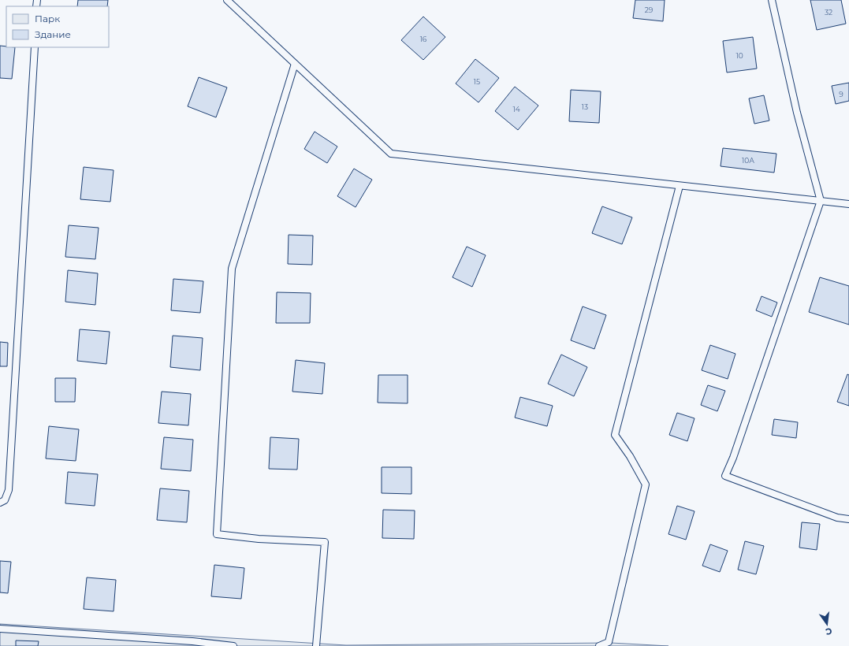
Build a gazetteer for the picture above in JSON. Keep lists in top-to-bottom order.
{
  "house_numbers": [
    "29",
    "32",
    "16",
    "10",
    "15",
    "9",
    "13",
    "14",
    "10А"
  ],
  "legend": ["Парк", "Здание"],
  "north": "bottom"
}
